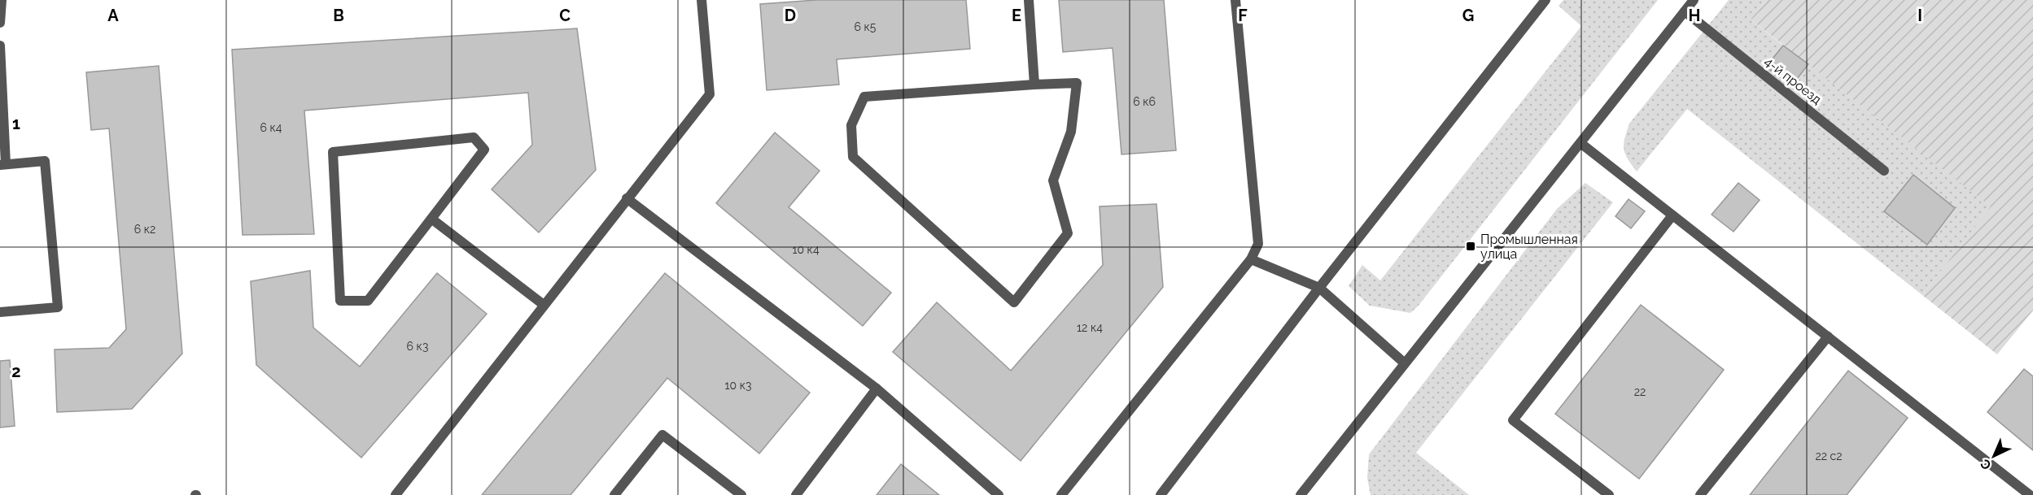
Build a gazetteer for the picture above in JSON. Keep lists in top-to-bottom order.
{
  "streets": {
    "street": ["4-й проезд"]
  },
  "places": {
    "transit": ["Промышленная улица"]
  },
  "house_numbers": [
    "6 к5",
    "6 к6",
    "6 к4",
    "6 к2",
    "10 к4",
    "12 к4",
    "6 к3",
    "10 к3",
    "22",
    "22 с2"
  ],
  "north": "bottom left",
  "grid": {
    "columns": [
      "A",
      "B",
      "C",
      "D",
      "E",
      "F",
      "G",
      "H",
      "I"
    ],
    "rows": ["1", "2"]
  }
}
